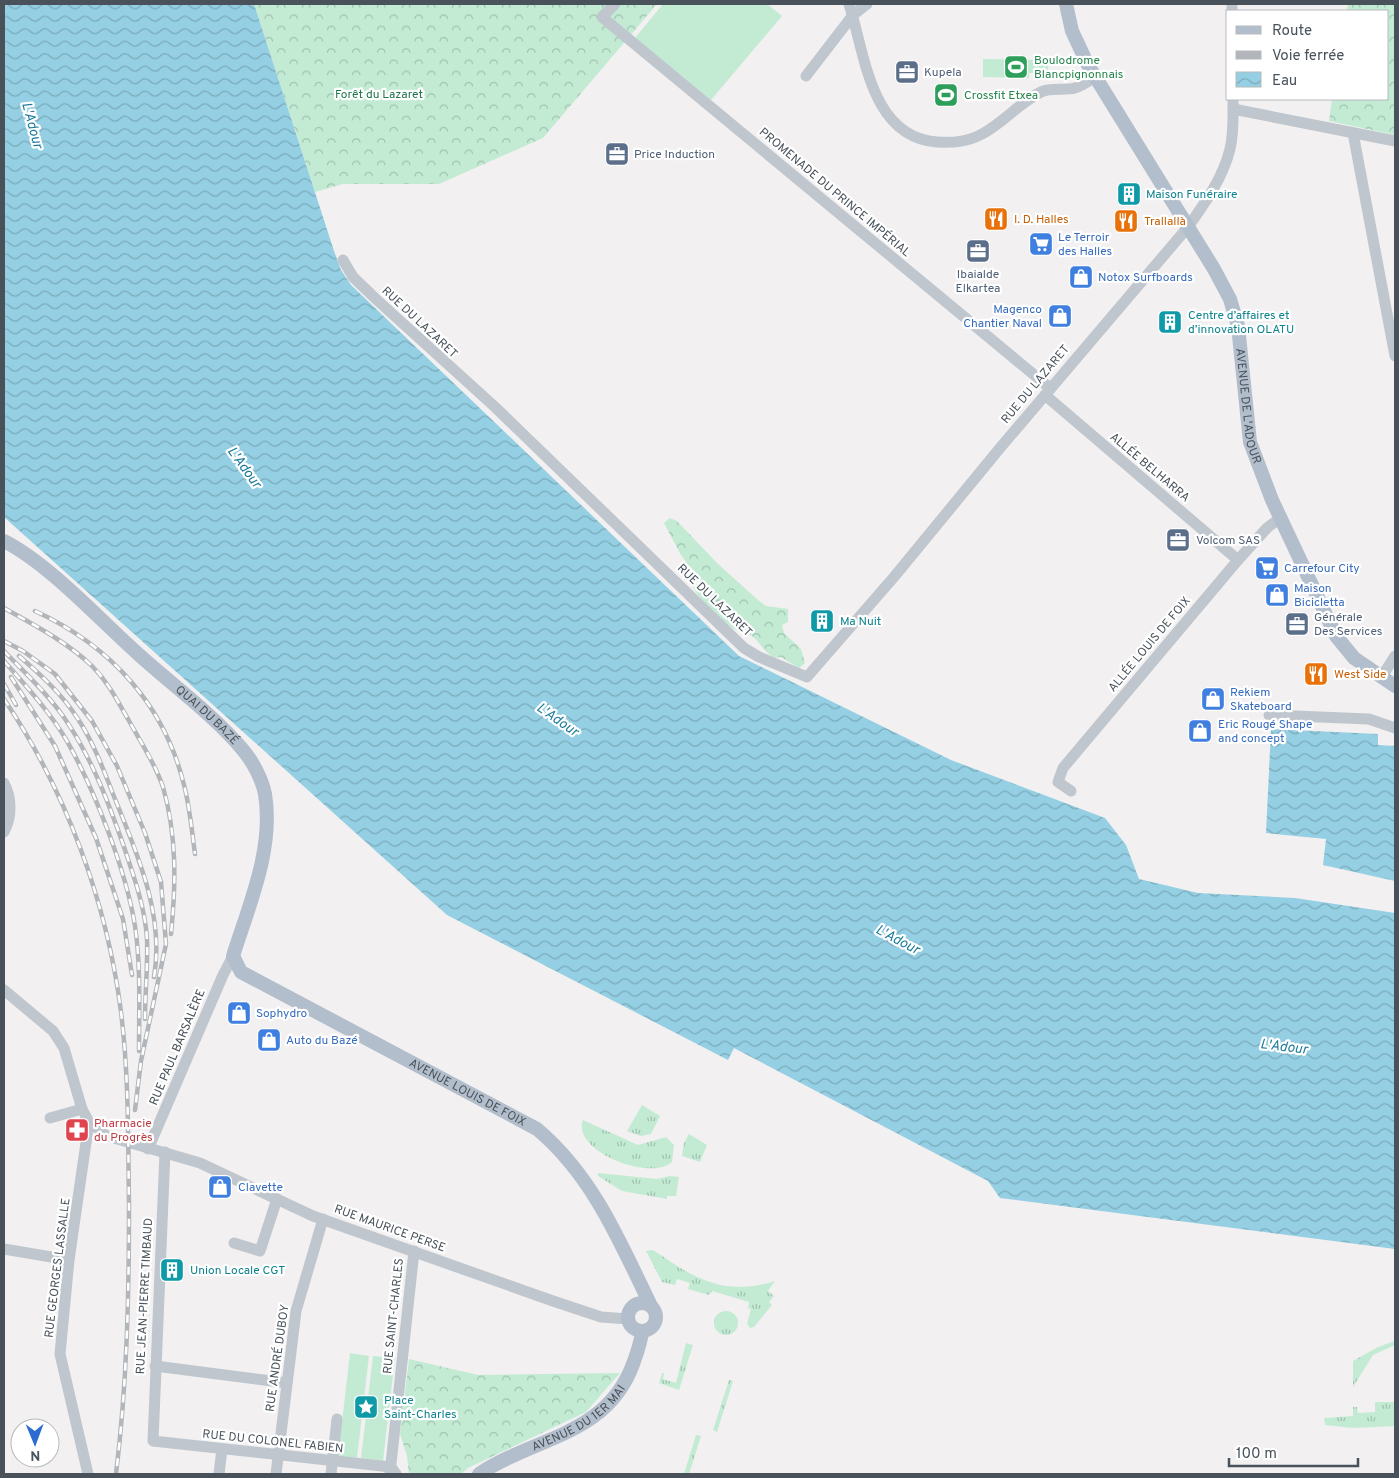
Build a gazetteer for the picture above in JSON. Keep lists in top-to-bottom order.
{
  "streets": {
    "main road": [
      "AVENUE DE L'ADOUR",
      "QUAI DU BAZÉ",
      "AVENUE LOUIS DE FOIX",
      "AVENUE DU 1ER MAI"
    ],
    "street": [
      "PROMENADE DU PRINCE IMPÉRIAL",
      "RUE DU LAZARET",
      "ALLÉE BELHARRA",
      "ALLÉE LOUIS DE FOIX",
      "RUE PAUL BARSALÈRE",
      "RUE MAURICE PERSE",
      "RUE GEORGES LASSALLE",
      "RUE JEAN-PIERRE TIMBAUD",
      "RUE SAINT-CHARLES",
      "RUE ANDRÉ DUBOY",
      "RUE DU COLONEL FABIEN"
    ]
  },
  "crossings": [
    ["PROMENADE DU PRINCE IMPÉRIAL", "RUE DU LAZARET"],
    ["PROMENADE DU PRINCE IMPÉRIAL", "ALLÉE BELHARRA"],
    ["RUE DU LAZARET", "AVENUE DE L'ADOUR"],
    ["RUE DU LAZARET", "ALLÉE BELHARRA"],
    ["AVENUE DE L'ADOUR", "ALLÉE LOUIS DE FOIX"],
    ["ALLÉE BELHARRA", "ALLÉE LOUIS DE FOIX"],
    ["QUAI DU BAZÉ", "RUE PAUL BARSALÈRE"],
    ["QUAI DU BAZÉ", "AVENUE LOUIS DE FOIX"],
    ["RUE PAUL BARSALÈRE", "AVENUE LOUIS DE FOIX"],
    ["RUE PAUL BARSALÈRE", "RUE MAURICE PERSE"],
    ["AVENUE LOUIS DE FOIX", "RUE MAURICE PERSE"],
    ["AVENUE LOUIS DE FOIX", "AVENUE DU 1ER MAI"],
    ["RUE MAURICE PERSE", "RUE GEORGES LASSALLE"],
    ["RUE MAURICE PERSE", "RUE JEAN-PIERRE TIMBAUD"],
    ["RUE MAURICE PERSE", "RUE SAINT-CHARLES"],
    ["RUE MAURICE PERSE", "RUE ANDRÉ DUBOY"],
    ["RUE MAURICE PERSE", "AVENUE DU 1ER MAI"],
    ["RUE JEAN-PIERRE TIMBAUD", "RUE DU COLONEL FABIEN"],
    ["RUE SAINT-CHARLES", "RUE DU COLONEL FABIEN"],
    ["RUE ANDRÉ DUBOY", "RUE DU COLONEL FABIEN"]
  ],
  "water": ["L'Adour"],
  "parks": ["Forêt du Lazaret"],
  "places": {
    "sports": ["Boulodrome Blancpignonnais", "Crossfit Etxea"],
    "office": [
      "Kupela",
      "Price Induction",
      "Ibaialde Elkartea",
      "Volcom SAS",
      "Générale Des Services"
    ],
    "building": [
      "Maison Funéraire",
      "Centre d’affaires et d’innovation OLATU",
      "Ma Nuit",
      "Union Locale CGT"
    ],
    "restaurant": ["I. D. Halles", "Trallallà", "West Side"],
    "supermarket": ["Le Terroir des Halles", "Carrefour City"],
    "shop": [
      "Notox Surfboards",
      "Magenco Chantier Naval",
      "Maison Bicicletta",
      "Rekiem Skateboard",
      "Eric Rougé Shape and concept",
      "Sophydro",
      "Auto du Bazé",
      "Clavette"
    ],
    "pharmacy": ["Pharmacie du Progrès"],
    "place": ["Place Saint-Charles"]
  },
  "legend": ["Route", "Voie ferrée", "Eau"],
  "scale_bar": "100 m",
  "north": "bottom"
}
